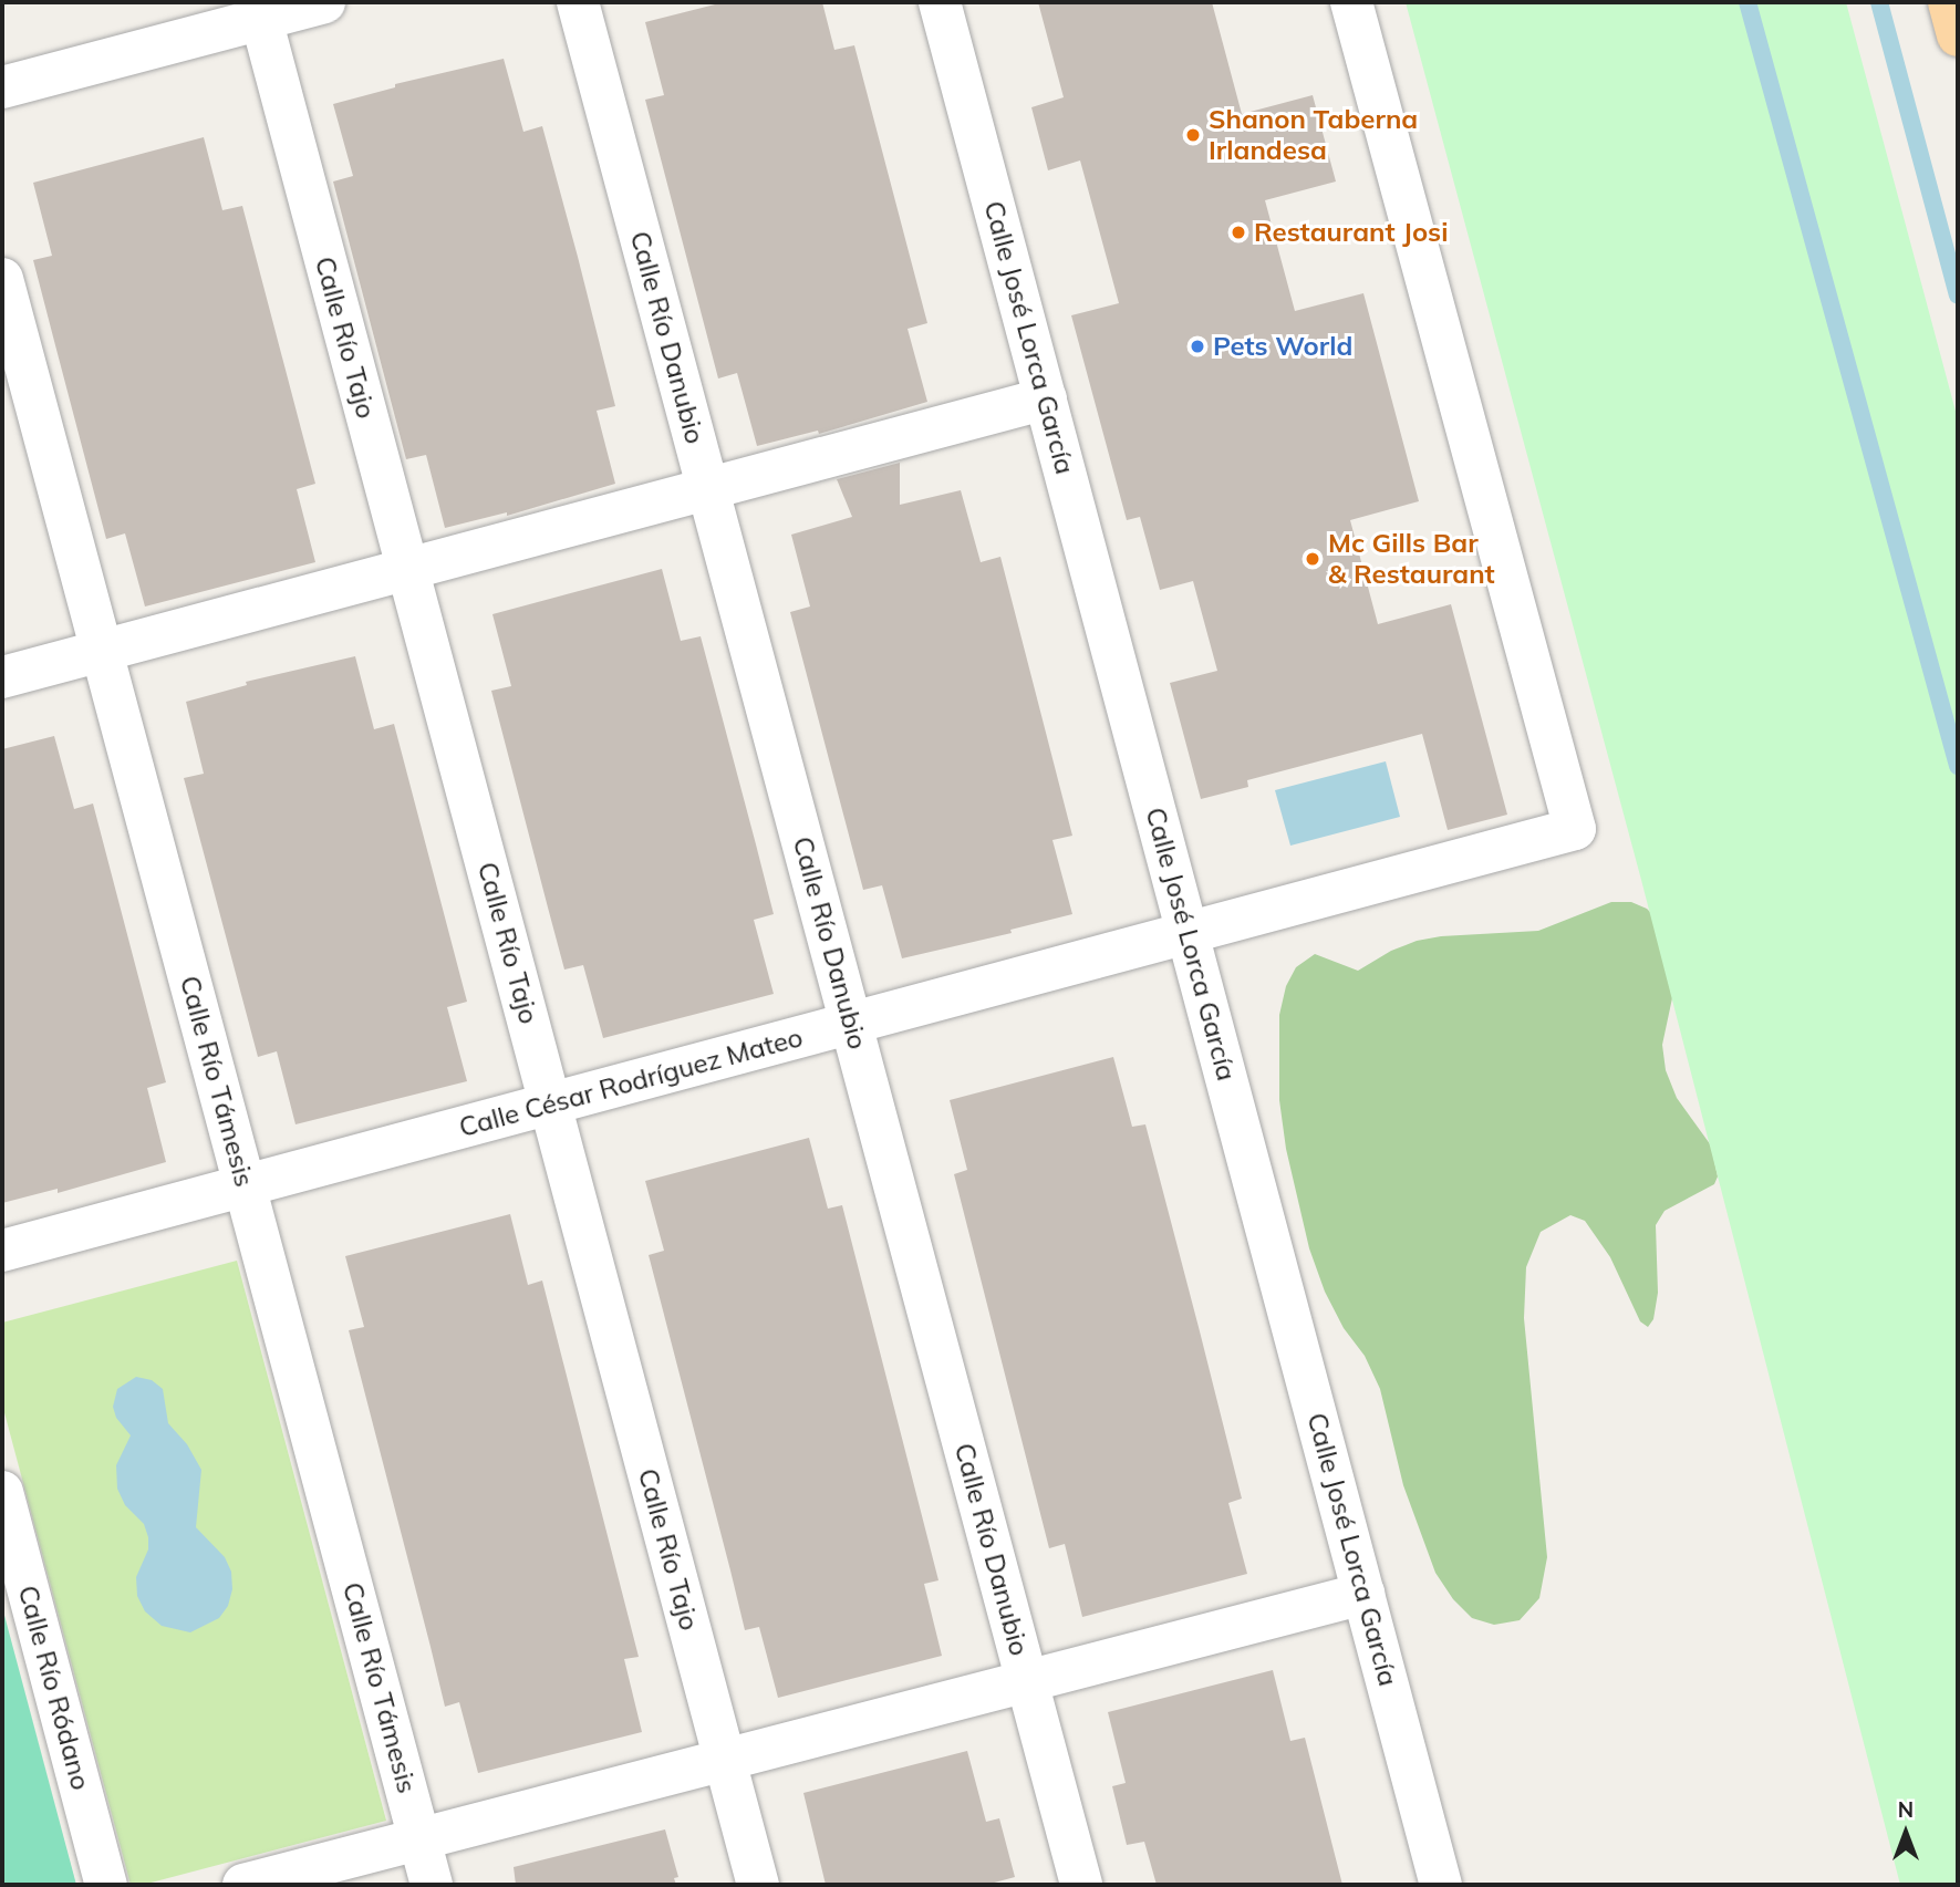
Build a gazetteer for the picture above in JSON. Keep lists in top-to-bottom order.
{
  "streets": {
    "street": [
      "Calle Río Tajo",
      "Calle Río Danubio",
      "Calle José Lorca García",
      "Calle Río Támesis",
      "Calle César Rodríguez Mateo",
      "Calle Río Ródano"
    ]
  },
  "crossings": [
    ["Calle Río Tajo", "Calle César Rodríguez Mateo"],
    ["Calle Río Danubio", "Calle César Rodríguez Mateo"],
    ["Calle José Lorca García", "Calle César Rodríguez Mateo"],
    ["Calle Río Támesis", "Calle César Rodríguez Mateo"]
  ],
  "places": [
    "Shanon Taberna Irlandesa",
    "Restaurant Josi",
    "Pets World",
    "Mc Gills Bar & Restaurant"
  ],
  "north": "top"
}
